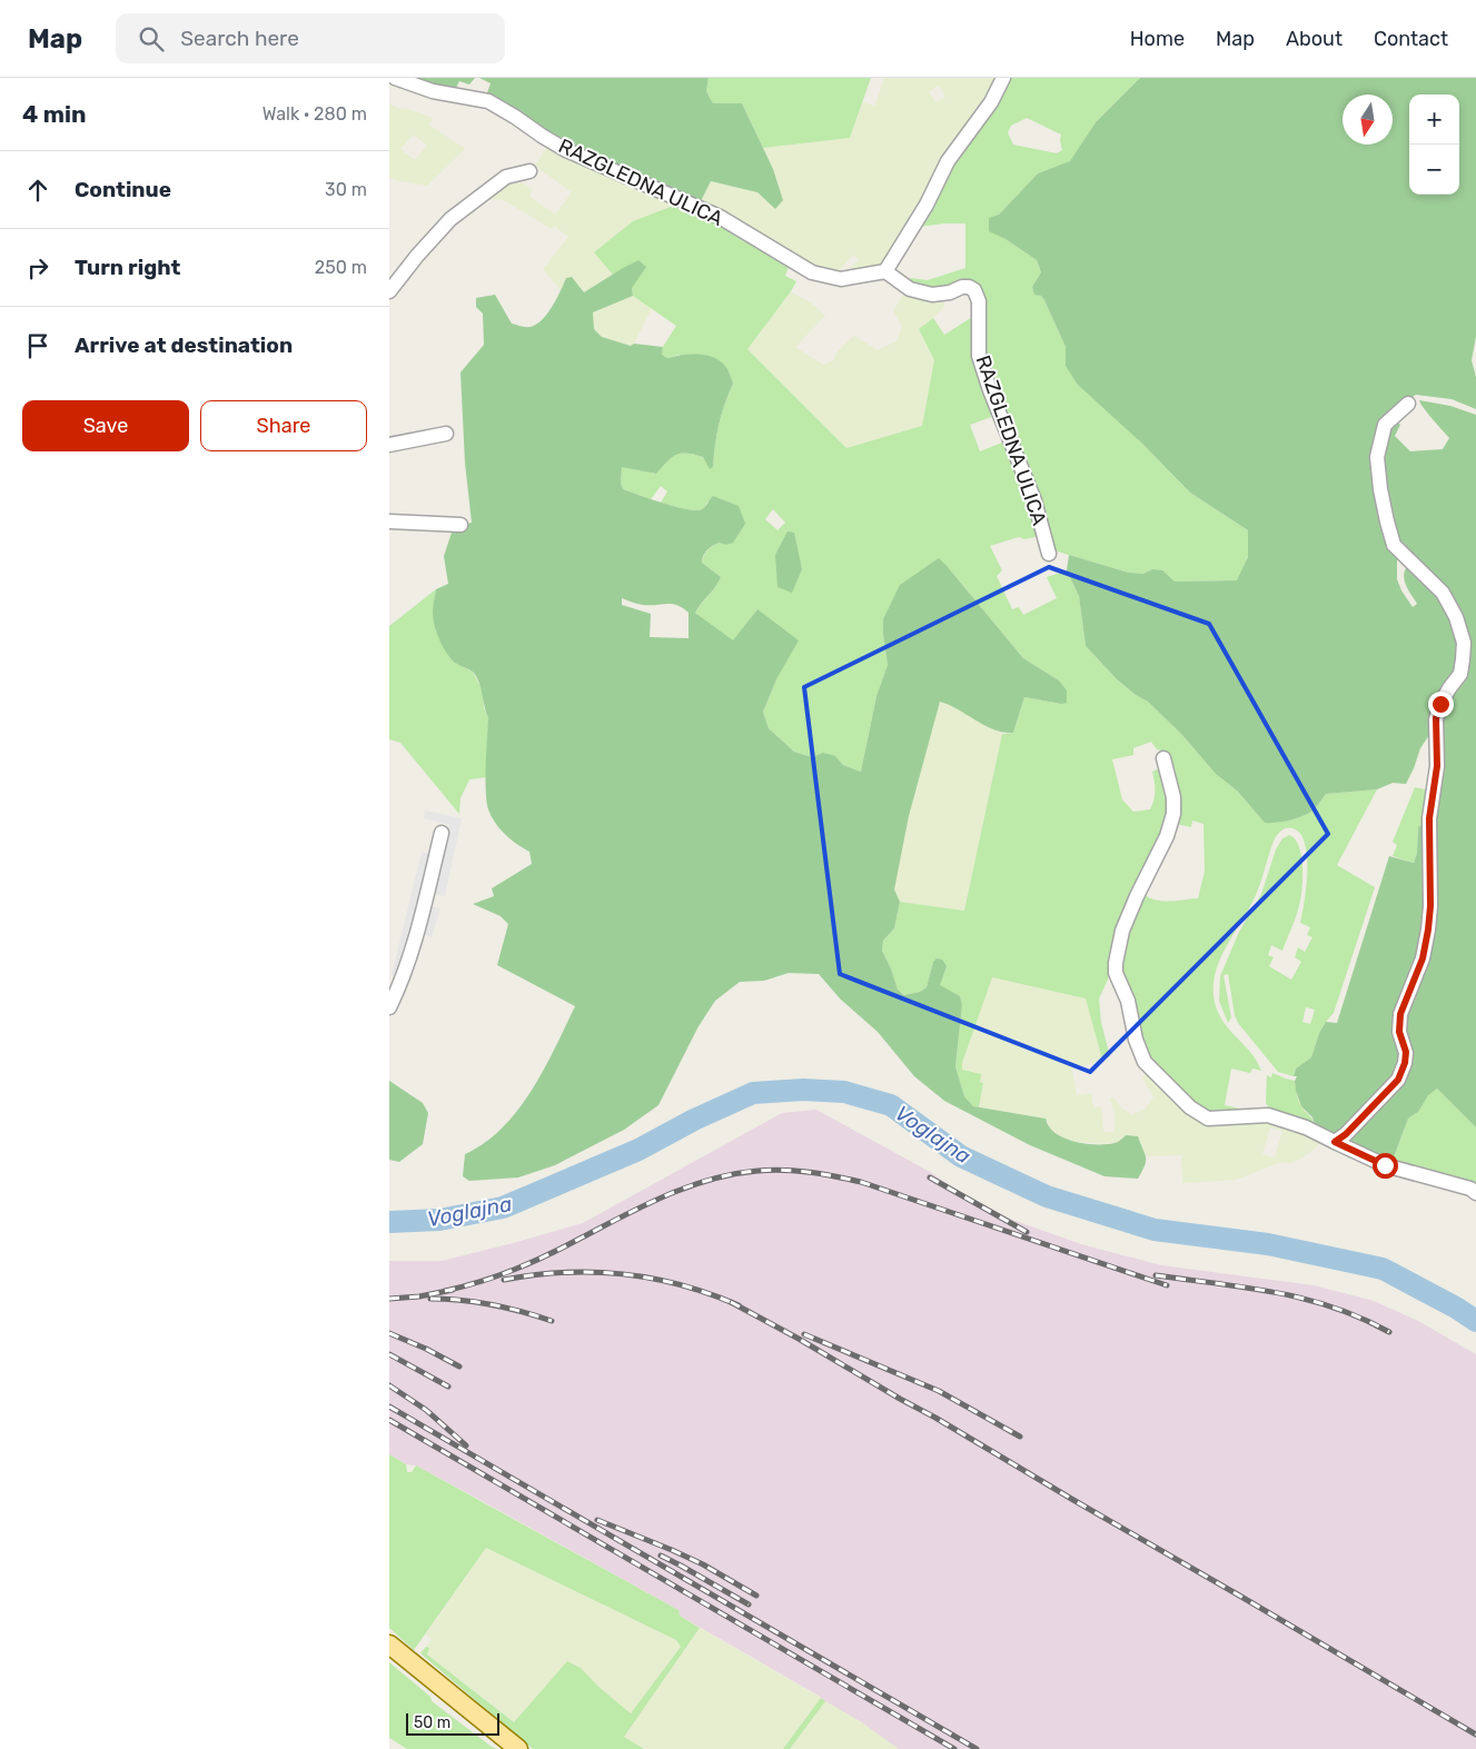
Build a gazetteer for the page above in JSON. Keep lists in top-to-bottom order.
{
  "streets": {
    "street": ["RAZGLEDNA ULICA"]
  },
  "water": ["Voglajna"],
  "scale_bar": "50 m",
  "north": "bottom",
  "page": {
    "header": "Map",
    "search": "Search here",
    "nav": [
      "Home",
      "Map",
      "About",
      "Contact"
    ],
    "heading": ["4 min", "Walk · 280 m"],
    "map_buttons": ["+", "−"],
    "list": [
      ["Continue", "30 m"],
      ["Turn right", "250 m"],
      "Arrive at destination"
    ],
    "buttons": ["Save", "Share"],
    "scale": "50 m"
  }
}
